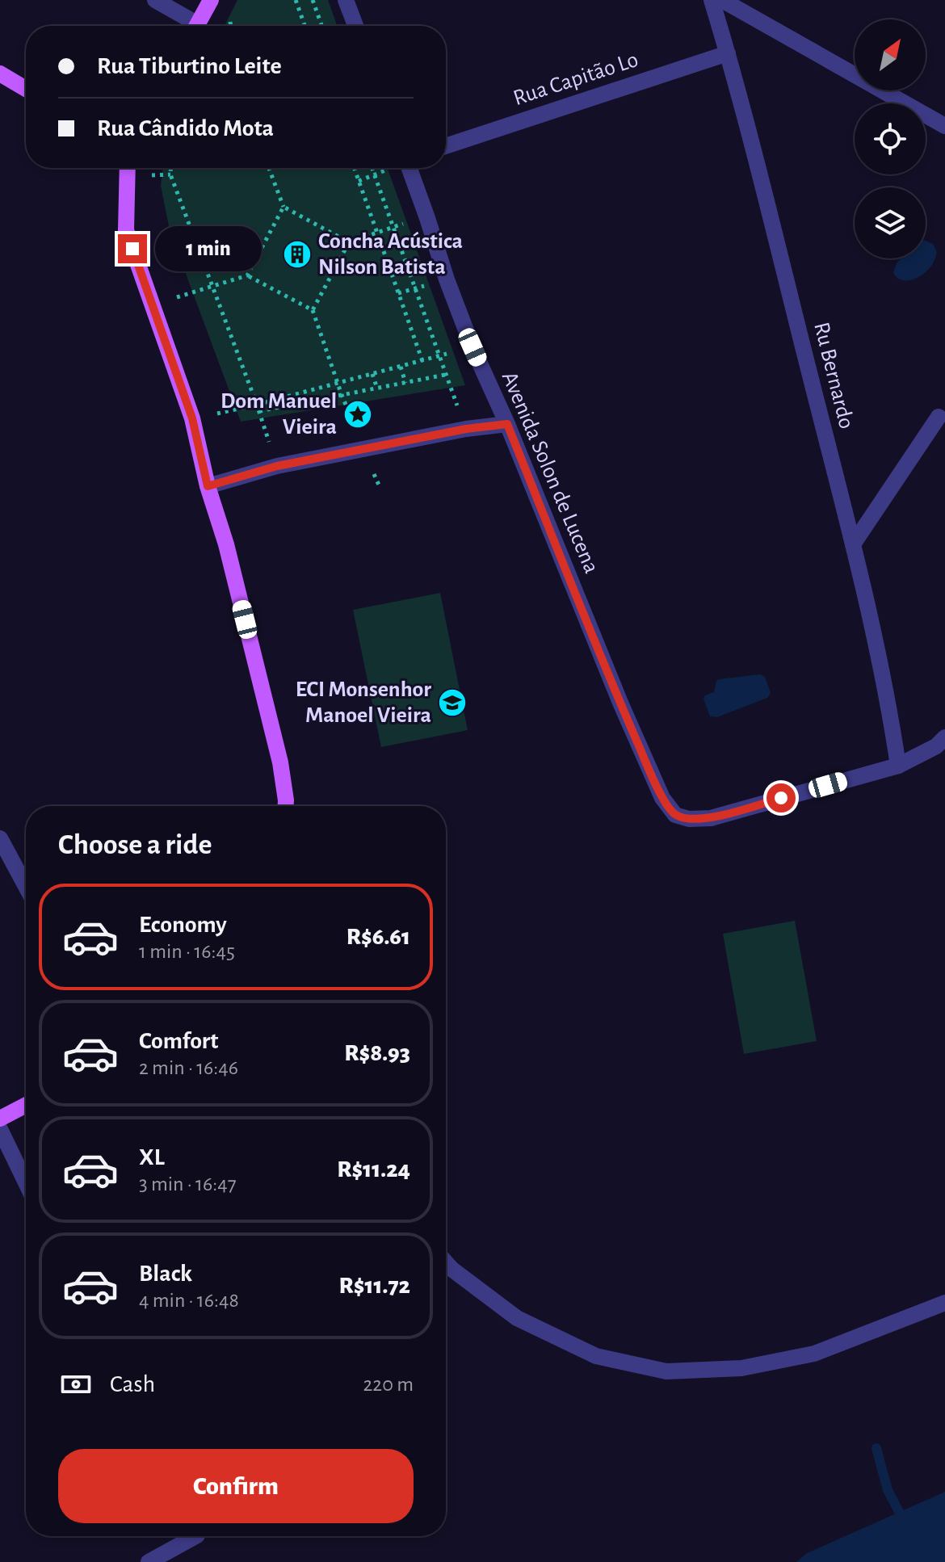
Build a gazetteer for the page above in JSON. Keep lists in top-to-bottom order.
{
  "streets": {
    "street": ["Rua Capitão Lo", "Ru Bernardo", "Avenida Solon de Lucena"]
  },
  "crossings": [
    ["Rua Capitão Lo", "Ru Bernardo"],
    ["Ru Bernardo", "Avenida Solon de Lucena"]
  ],
  "places": {
    "building": ["Concha Acústica Nilson Batista"],
    "place": ["Dom Manuel Vieira"],
    "school or university": ["ECI Monsenhor Manoel Vieira"]
  },
  "north": "top right",
  "page": {
    "banner": ["Rua Tiburtino Leite", "Rua Cândido Mota"],
    "bubble": "1 min",
    "heading": "Choose a ride",
    "list": [
      {
        "name": "Economy",
        "note": "1 min · 16:45",
        "value": "R$6.61"
      },
      {
        "name": "Comfort",
        "note": "2 min · 16:46",
        "value": "R$8.93"
      },
      {
        "name": "XL",
        "note": "3 min · 16:47",
        "value": "R$11.24"
      },
      {
        "name": "Black",
        "note": "4 min · 16:48",
        "value": "R$11.72"
      }
    ],
    "pay": ["Cash", "220 m"],
    "buttons": "Confirm"
  }
}
